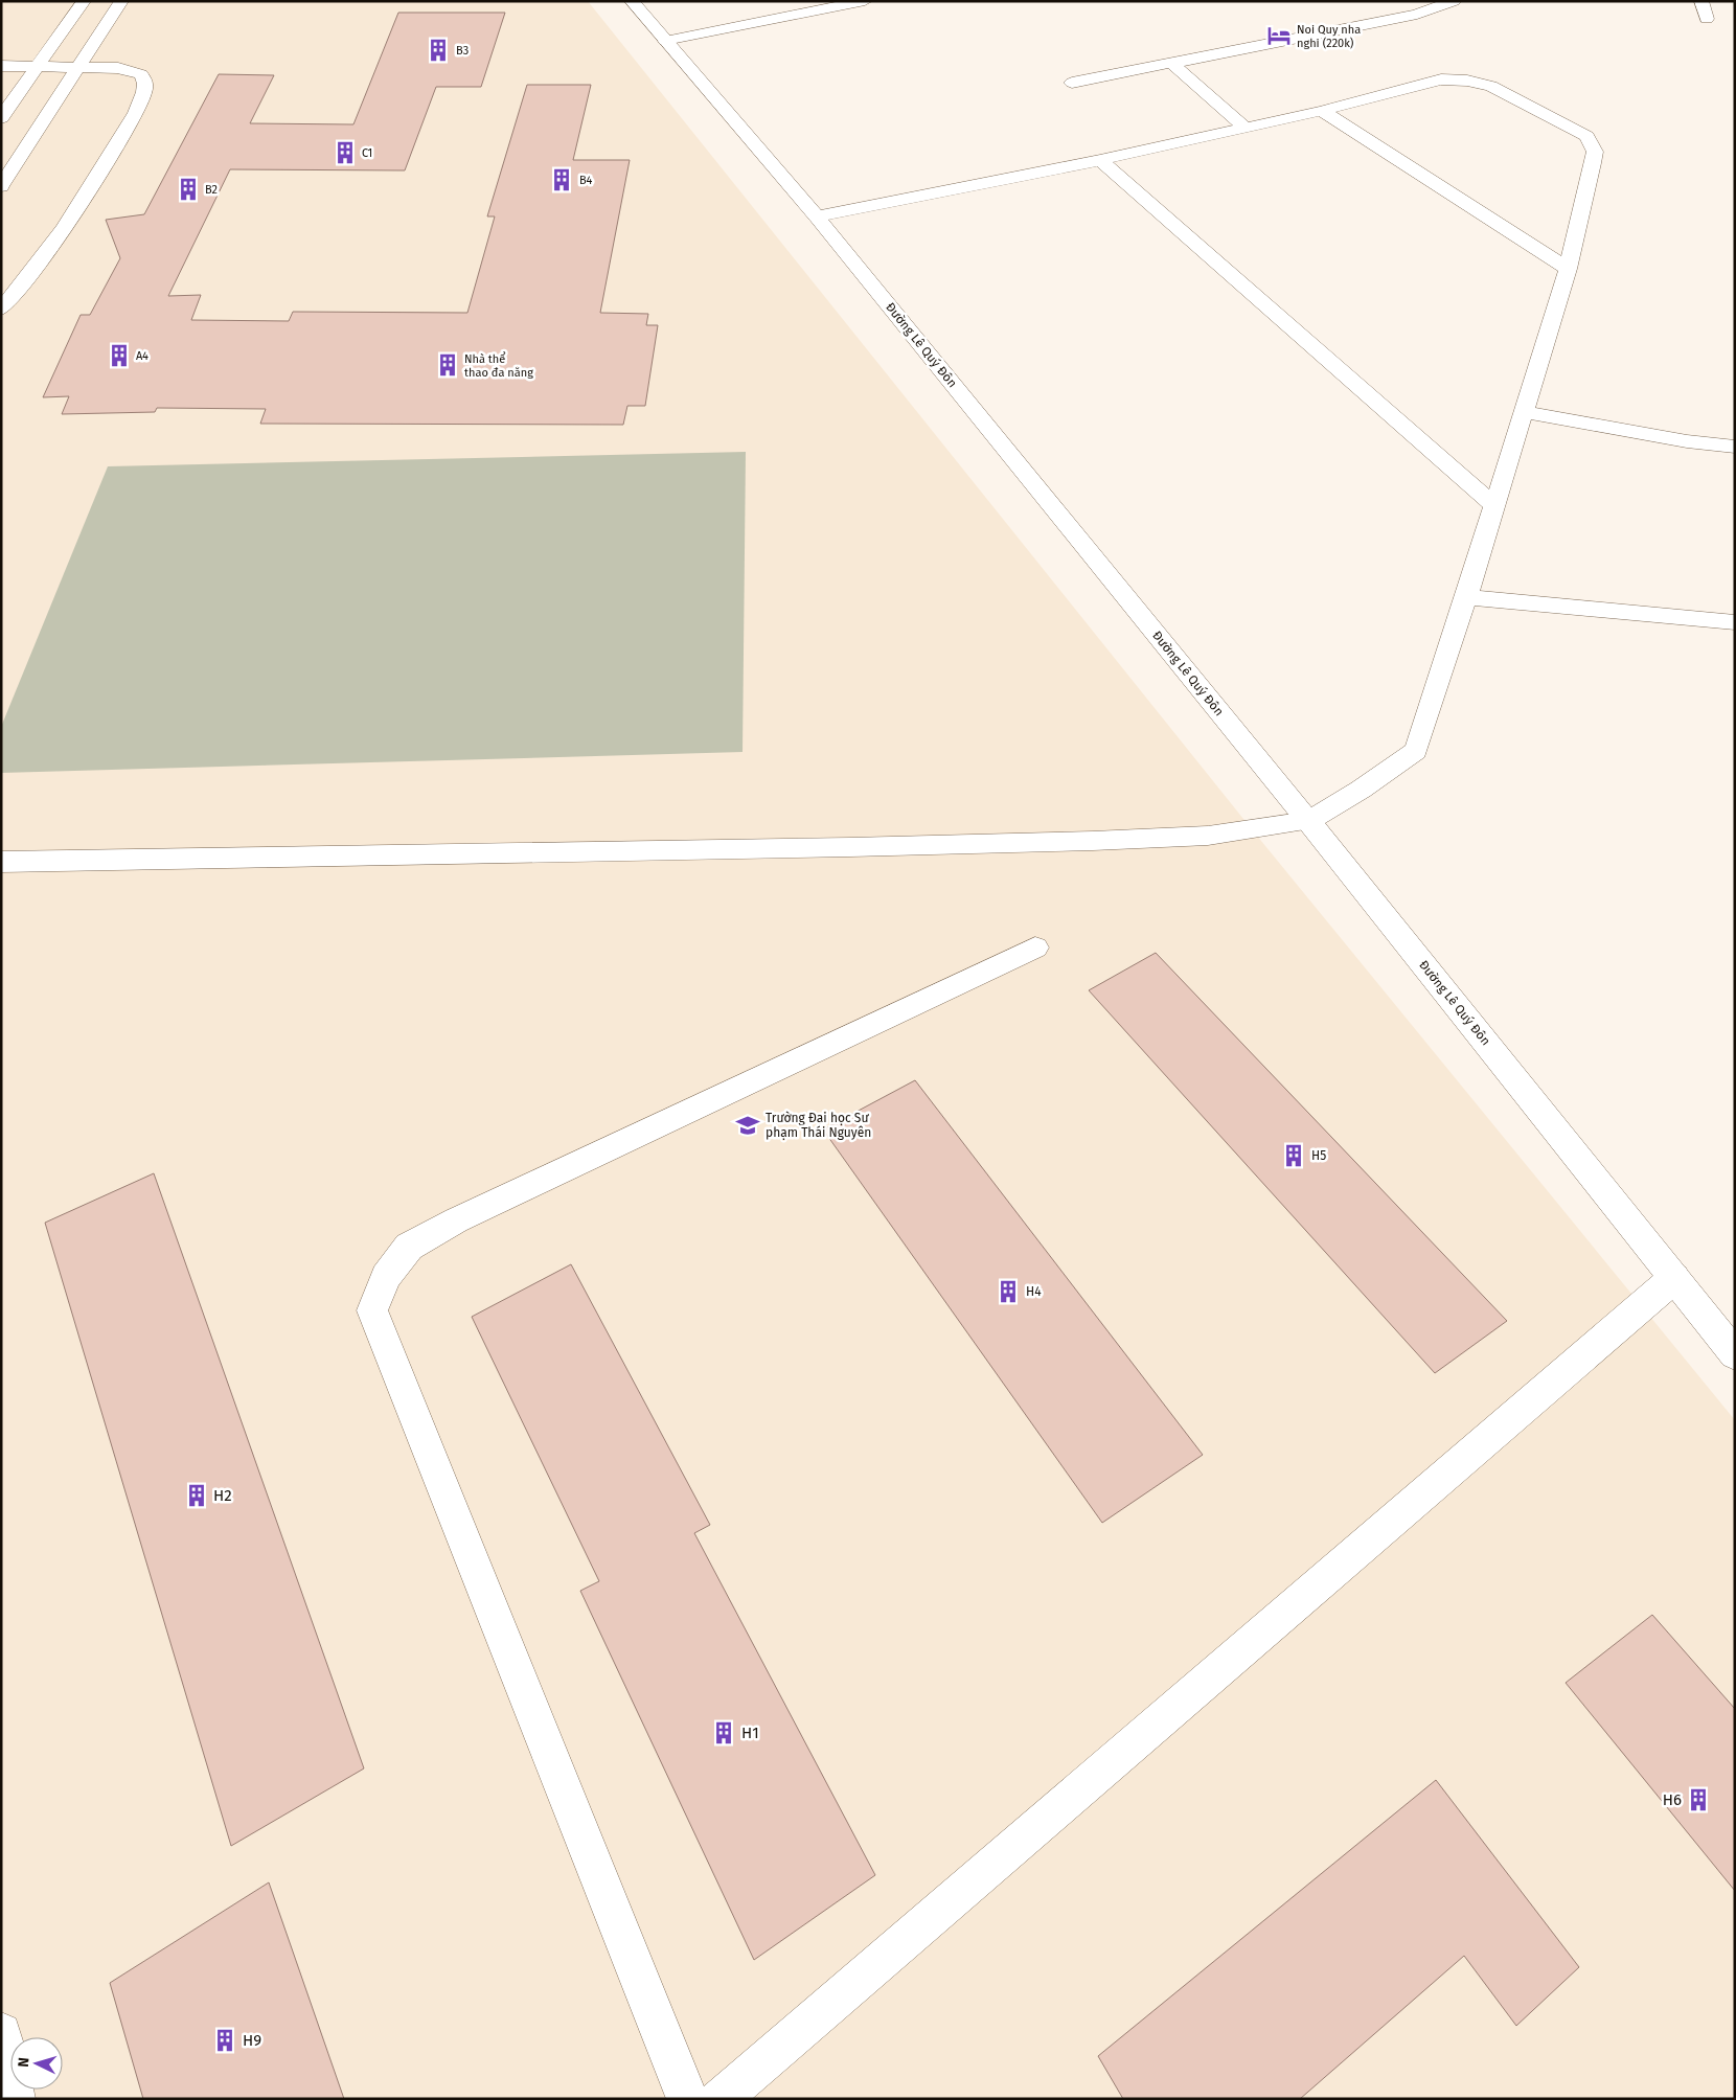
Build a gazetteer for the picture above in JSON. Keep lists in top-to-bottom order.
{
  "streets": {
    "street": ["Đường Lê Quý Đôn"]
  },
  "places": {
    "hotel": ["Noi Quy nha nghi (220k)"],
    "building": [
      "B3",
      "C1",
      "B4",
      "B2",
      "A4",
      "Nhà thể thao đa năng",
      "H5",
      "H4",
      "H2",
      "H1",
      "H6",
      "H9"
    ],
    "school or university": ["Trường Đại học Sư phạm Thái Nguyên"]
  },
  "north": "left"
}
